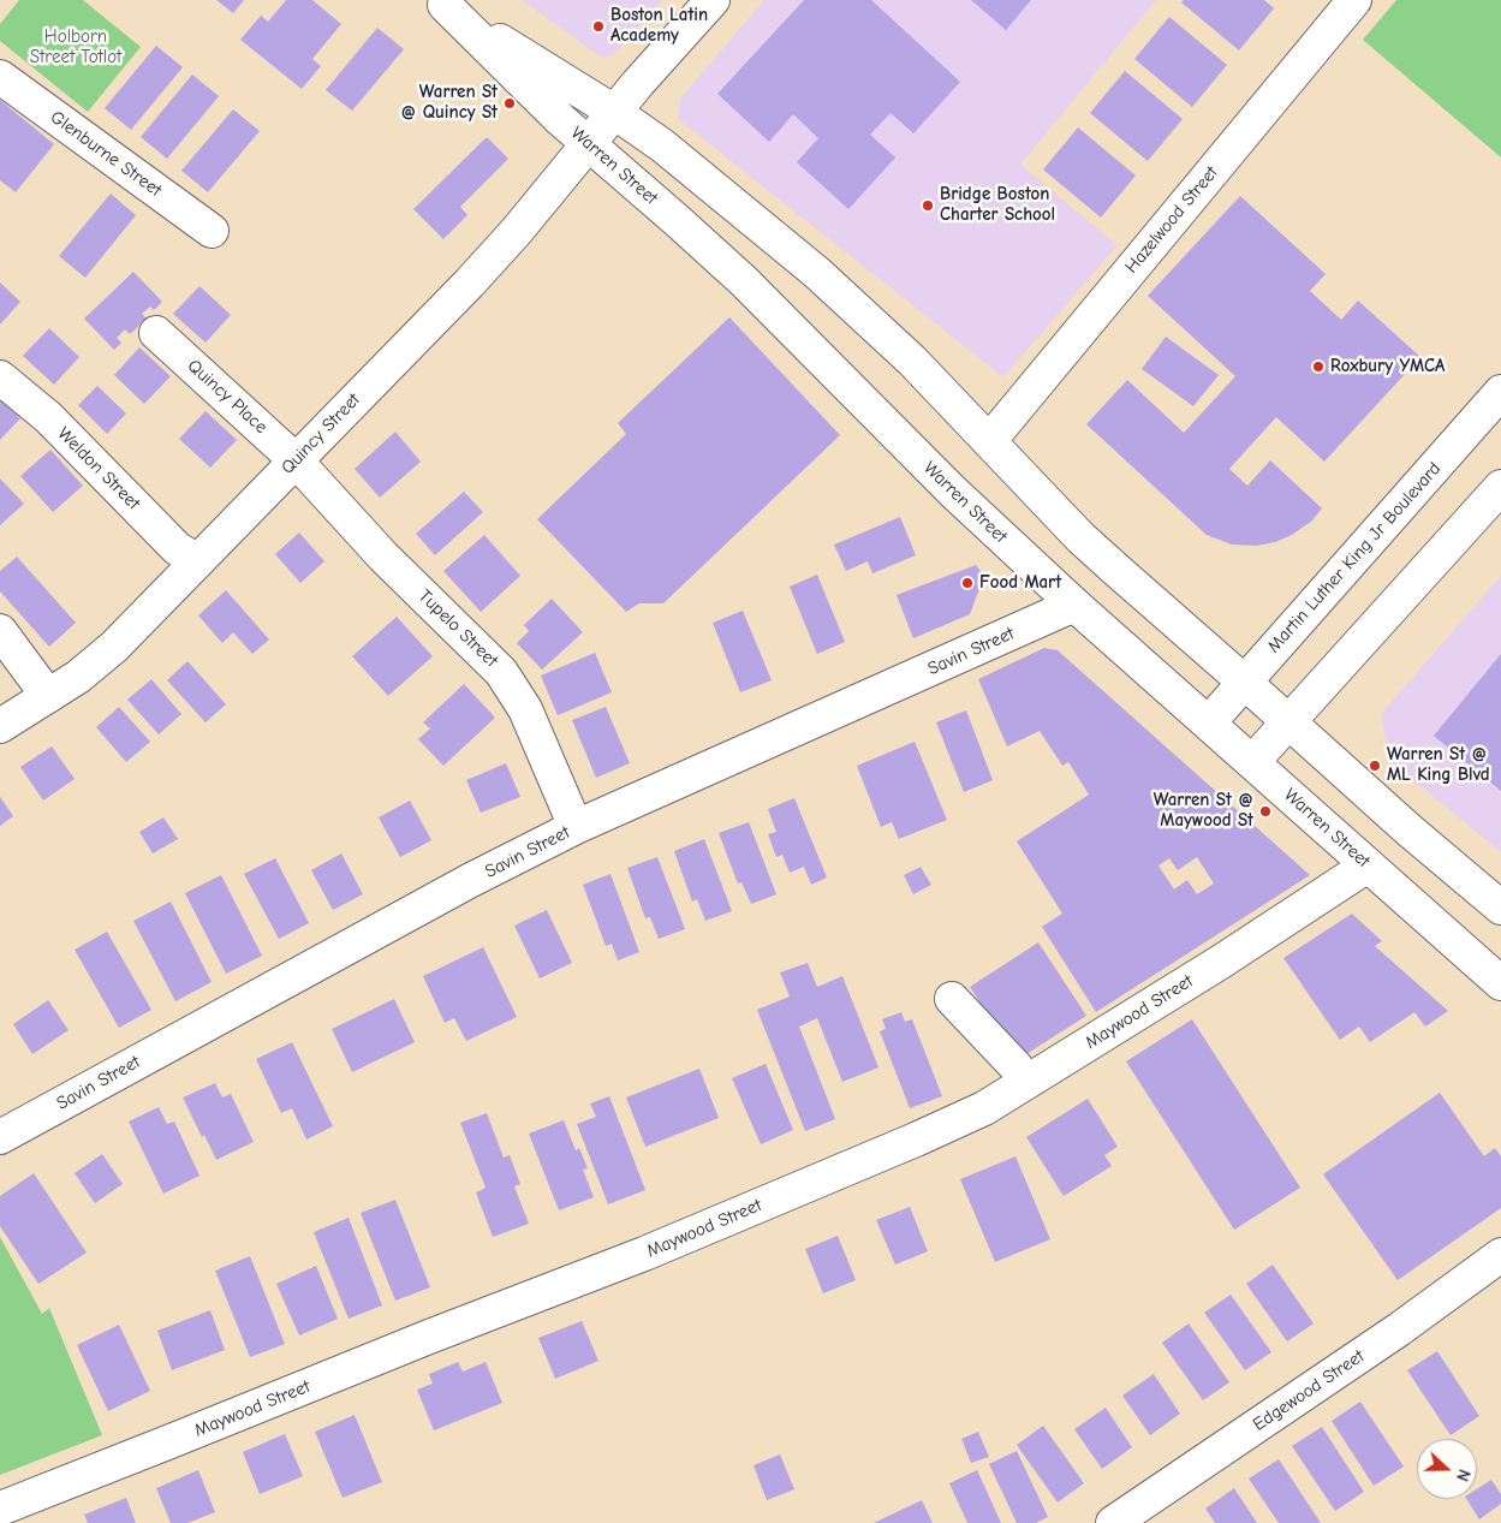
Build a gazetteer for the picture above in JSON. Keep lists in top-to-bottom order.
{
  "streets": {
    "street": [
      "Glenburne Street",
      "Warren Street",
      "Hazelwood Street",
      "Quincy Place",
      "Quincy Street",
      "Weldon Street",
      "Martin Luther King Jr Boulevard",
      "Tupelo Street",
      "Savin Street",
      "Maywood Street",
      "Edgewood Street"
    ]
  },
  "crossings": [
    ["Warren Street", "Hazelwood Street"],
    ["Warren Street", "Quincy Street"],
    ["Warren Street", "Martin Luther King Jr Boulevard"],
    ["Warren Street", "Savin Street"],
    ["Warren Street", "Maywood Street"],
    ["Quincy Place", "Quincy Street"],
    ["Quincy Place", "Tupelo Street"],
    ["Quincy Street", "Weldon Street"],
    ["Quincy Street", "Tupelo Street"],
    ["Tupelo Street", "Savin Street"]
  ],
  "parks": ["Holborn Street Totlot"],
  "places": [
    "Boston Latin Academy",
    "Warren St @ Quincy St",
    "Bridge Boston Charter School",
    "Roxbury YMCA",
    "Food Mart",
    "Warren St @ ML King Blvd",
    "Warren St @ Maywood St"
  ],
  "north": "right"
}
